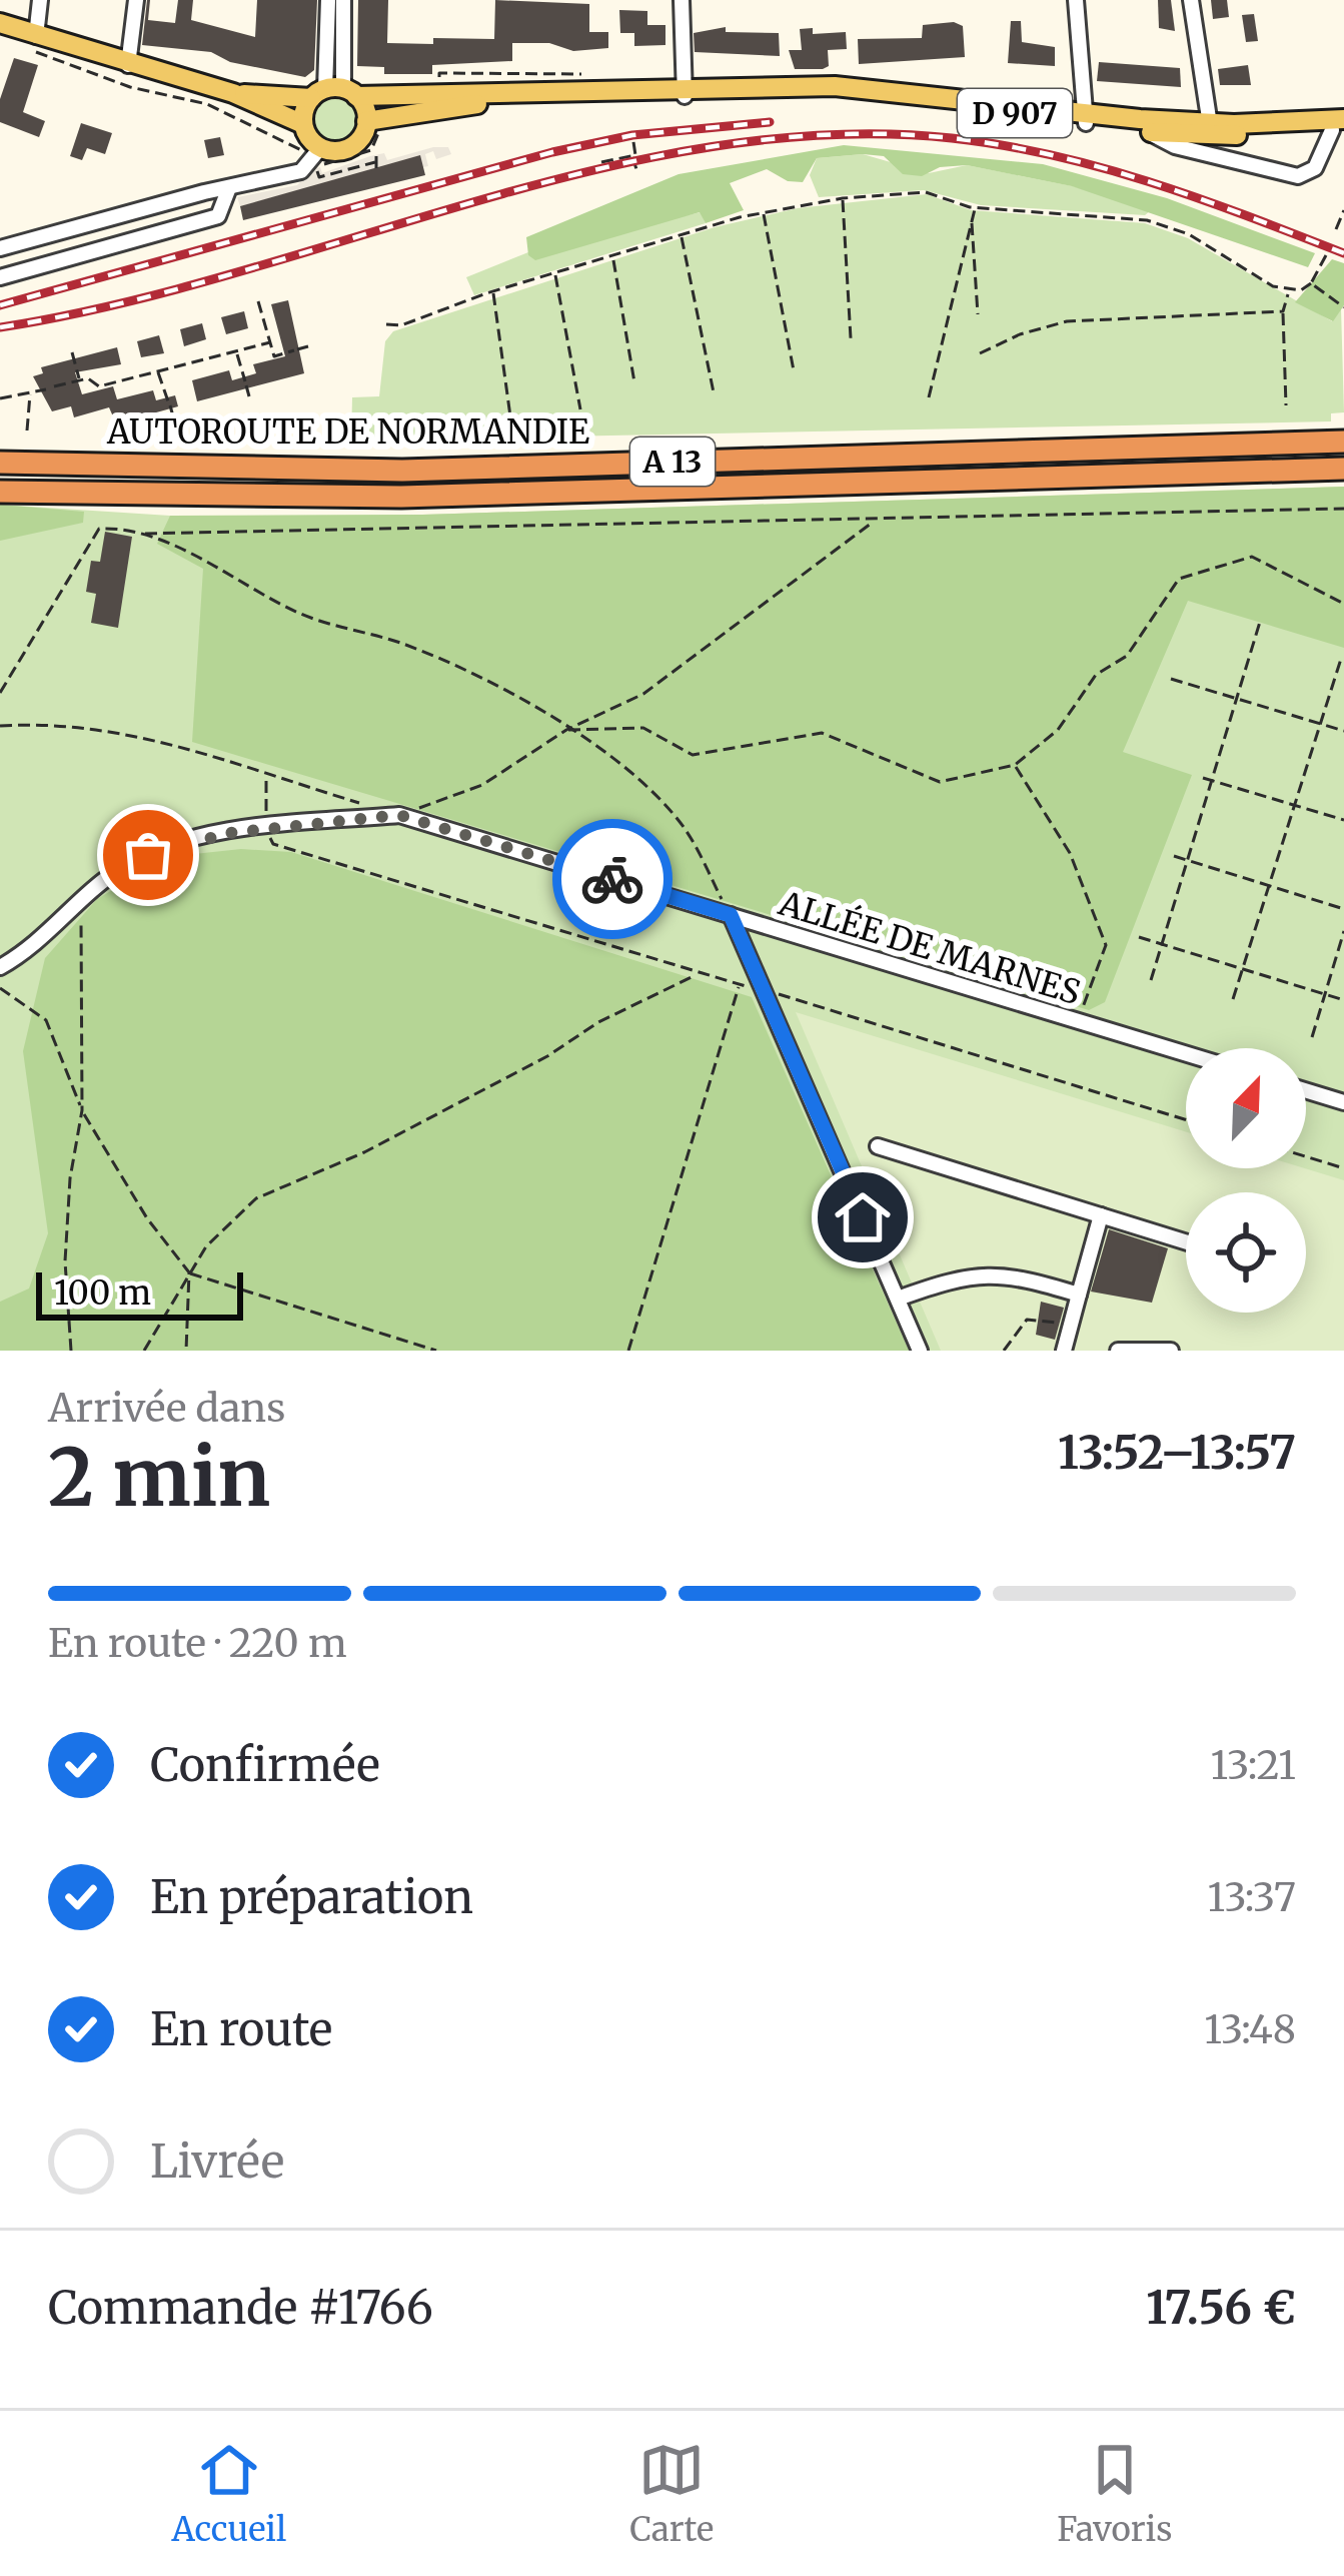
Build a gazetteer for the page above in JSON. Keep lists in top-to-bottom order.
{
  "streets": {
    "highway": ["AUTOROUTE DE NORMANDIE", "A 13"],
    "main road": ["D 907"],
    "street": ["ALLÉE DE MARNES"]
  },
  "scale_bar": "100 m",
  "north": "top right",
  "page": {
    "scale": "100 m",
    "heading": ["2 min", "Arrivée dans", "13:52–13:57"],
    "panel": ["Commande #1766", "17.56 €"],
    "bar": "En route · 220 m",
    "list": [
      ["Confirmée", "13:21"],
      ["En préparation", "13:37"],
      ["En route", "13:48"],
      "Livrée"
    ],
    "tabs": ["Accueil", "Carte", "Favoris"]
  }
}
